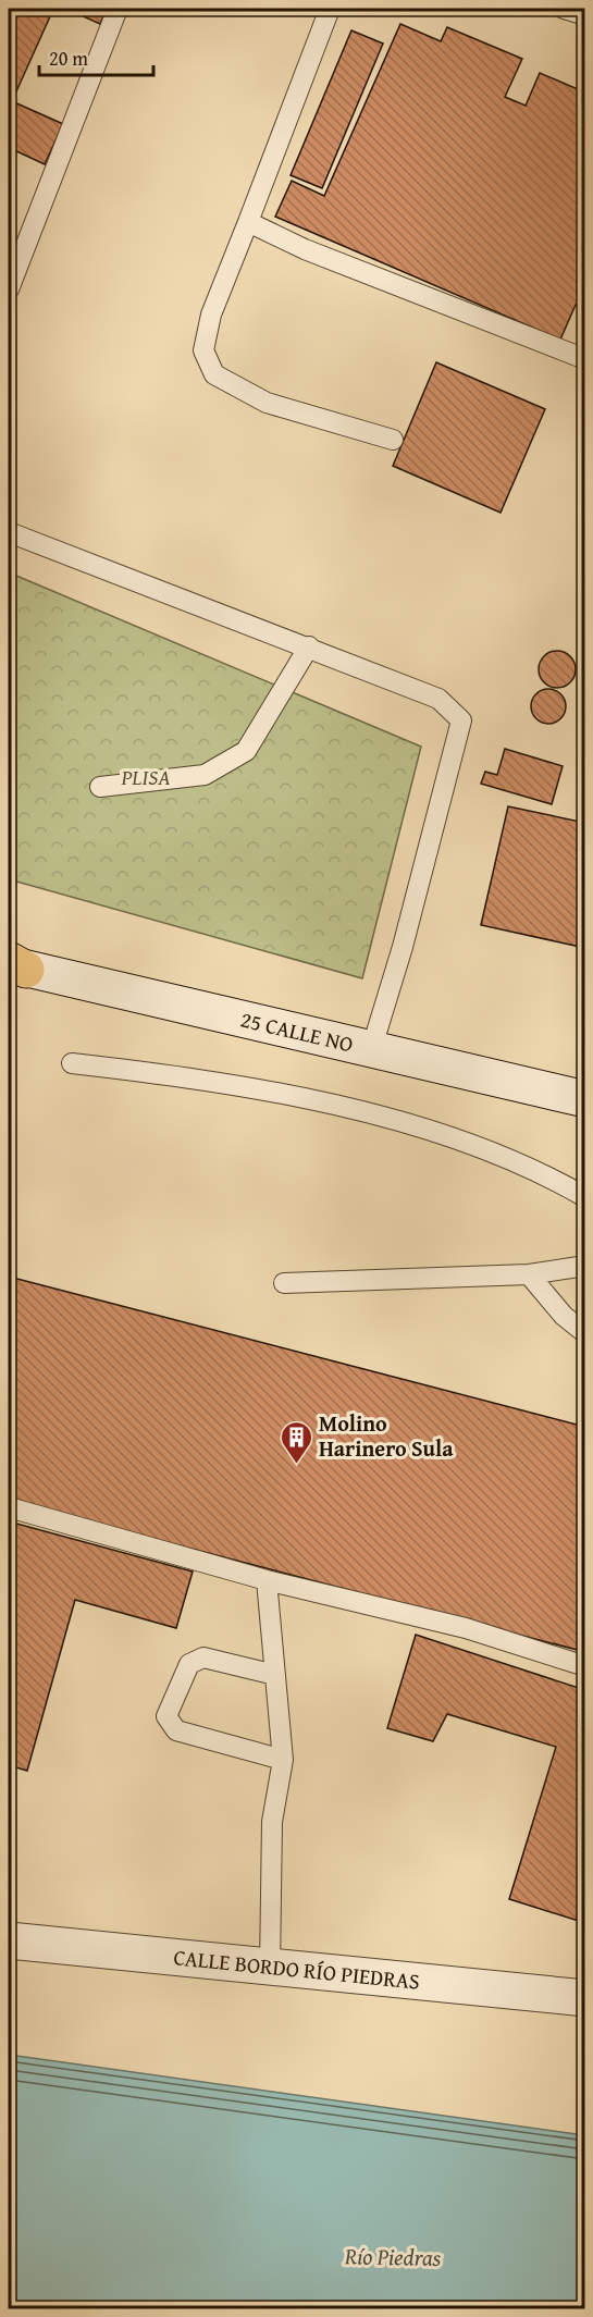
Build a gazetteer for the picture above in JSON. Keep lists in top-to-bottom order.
{
  "streets": {
    "street": ["25 CALLE NO", "CALLE BORDO RÍO PIEDRAS"]
  },
  "water": ["Río Piedras"],
  "parks": ["PLISA"],
  "places": {
    "building": ["Molino Harinero Sula"]
  },
  "scale_bar": "20 m"
}
